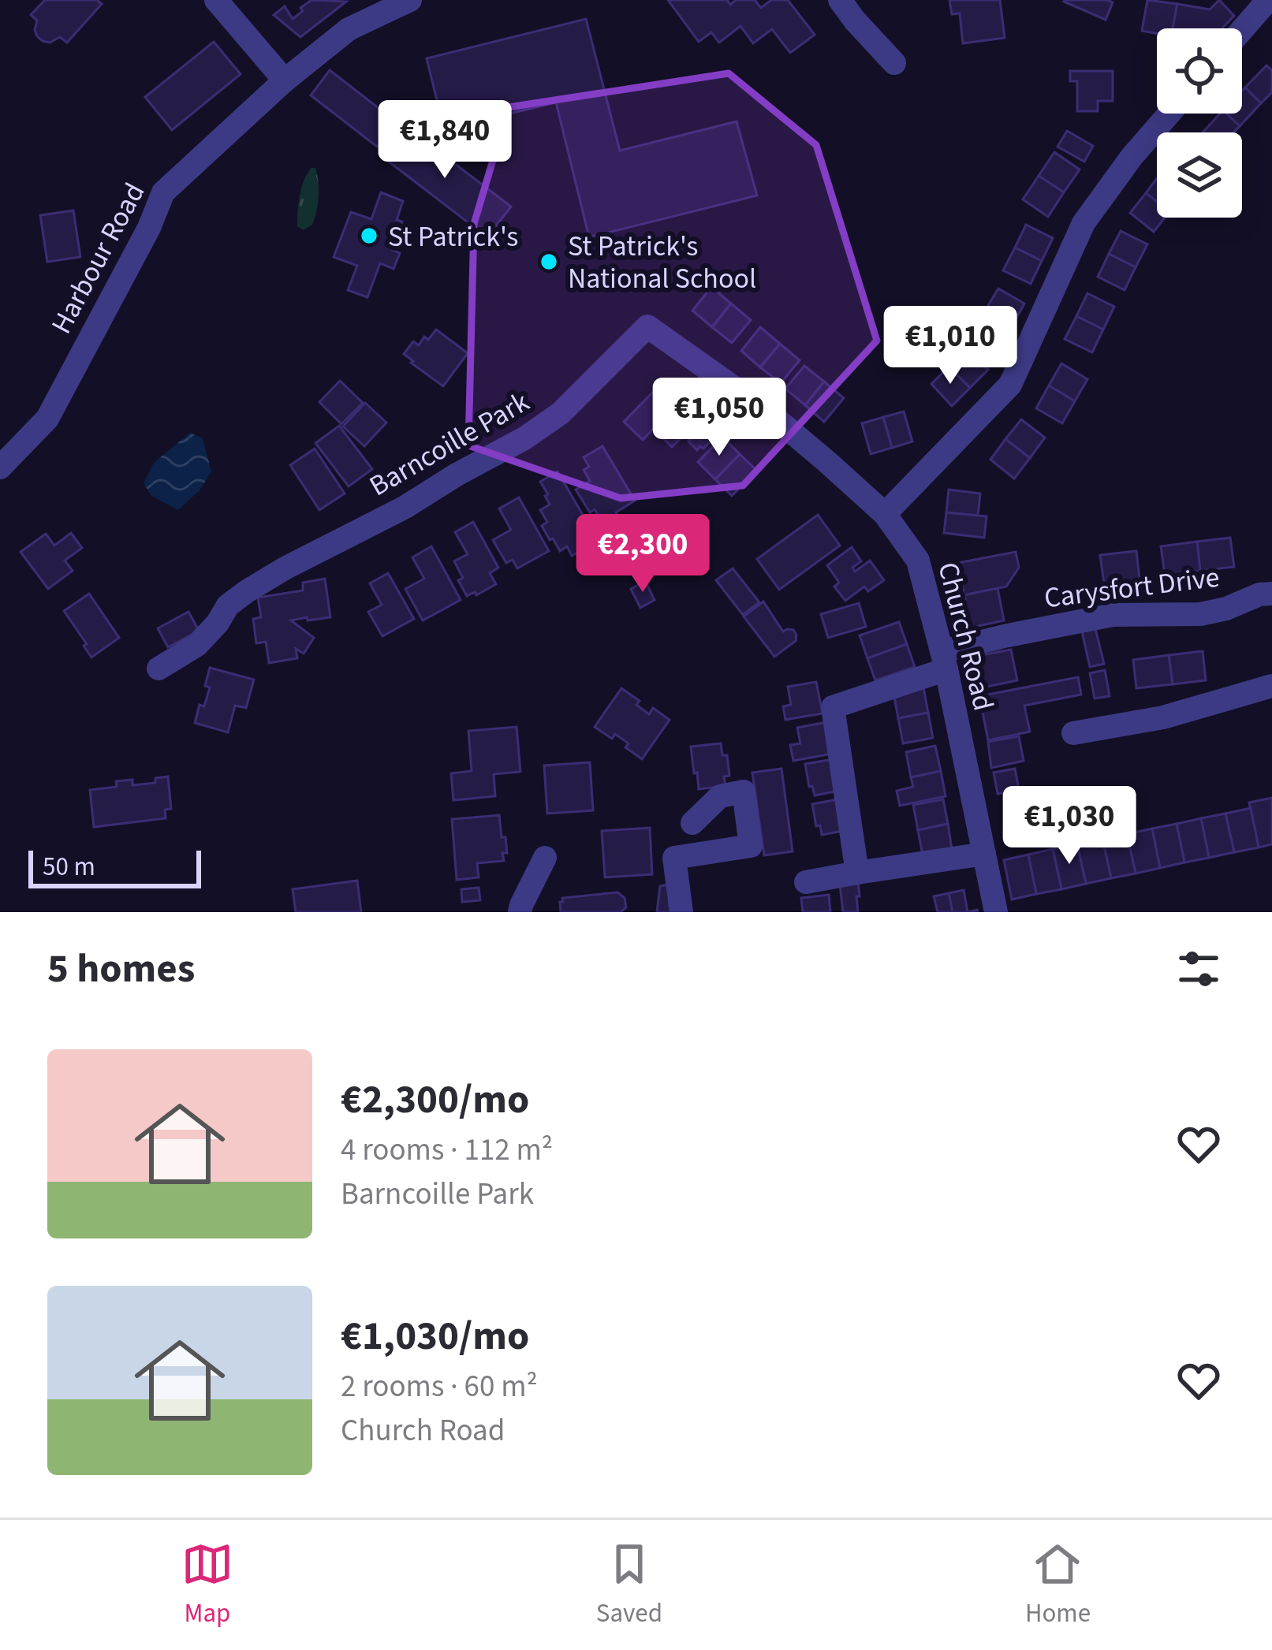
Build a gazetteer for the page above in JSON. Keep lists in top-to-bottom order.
{
  "streets": {
    "street": [
      "Harbour Road",
      "Barncoille Park",
      "Carysfort Drive",
      "Church Road"
    ]
  },
  "crossings": [
    ["Barncoille Park", "Church Road"],
    ["Carysfort Drive", "Church Road"]
  ],
  "places": ["St Patrick's", "St Patrick's National School"],
  "scale_bar": "50 m",
  "page": {
    "price": [
      "€1,840",
      "€1,010",
      "€1,050",
      "€2,300",
      "€1,030"
    ],
    "scale": "50 m",
    "heading": "5 homes",
    "list": [
      {
        "name": "€2,300/mo",
        "note": "4 rooms · 112 m² · Barncoille Park"
      },
      {
        "name": "€1,030/mo",
        "note": "2 rooms · 60 m² · Church Road"
      }
    ],
    "tabs": ["Map", "Saved", "Home"]
  }
}
